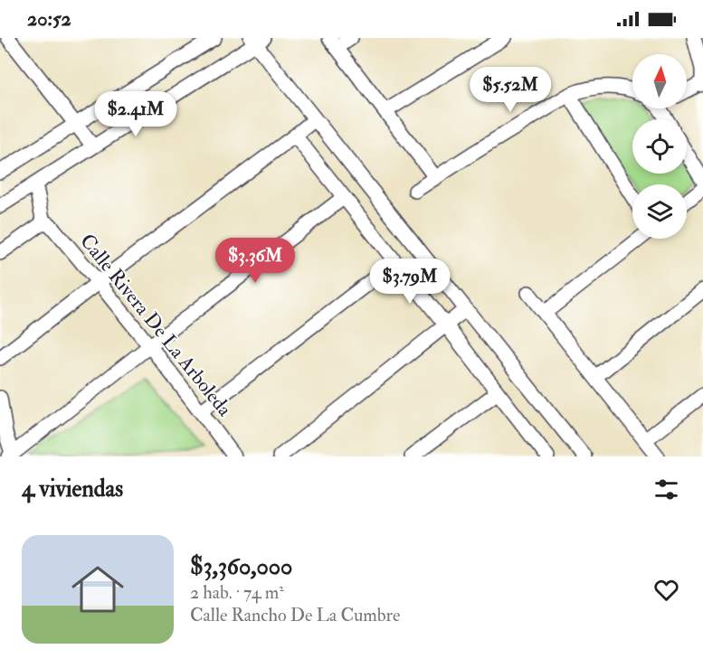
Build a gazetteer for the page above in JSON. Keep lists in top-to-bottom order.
{
  "streets": {
    "street": ["Calle Rivera De La Arboleda"]
  },
  "north": "top",
  "page": {
    "status": "20:52",
    "price": [
      "$5.52M",
      "$2.41M",
      "$3.36M",
      "$3.79M"
    ],
    "heading": "4 viviendas",
    "list": [
      {
        "name": "$3,360,000",
        "note": "2 hab. · 74 m² · Calle Rancho De La Cumbre"
      }
    ]
  }
}
